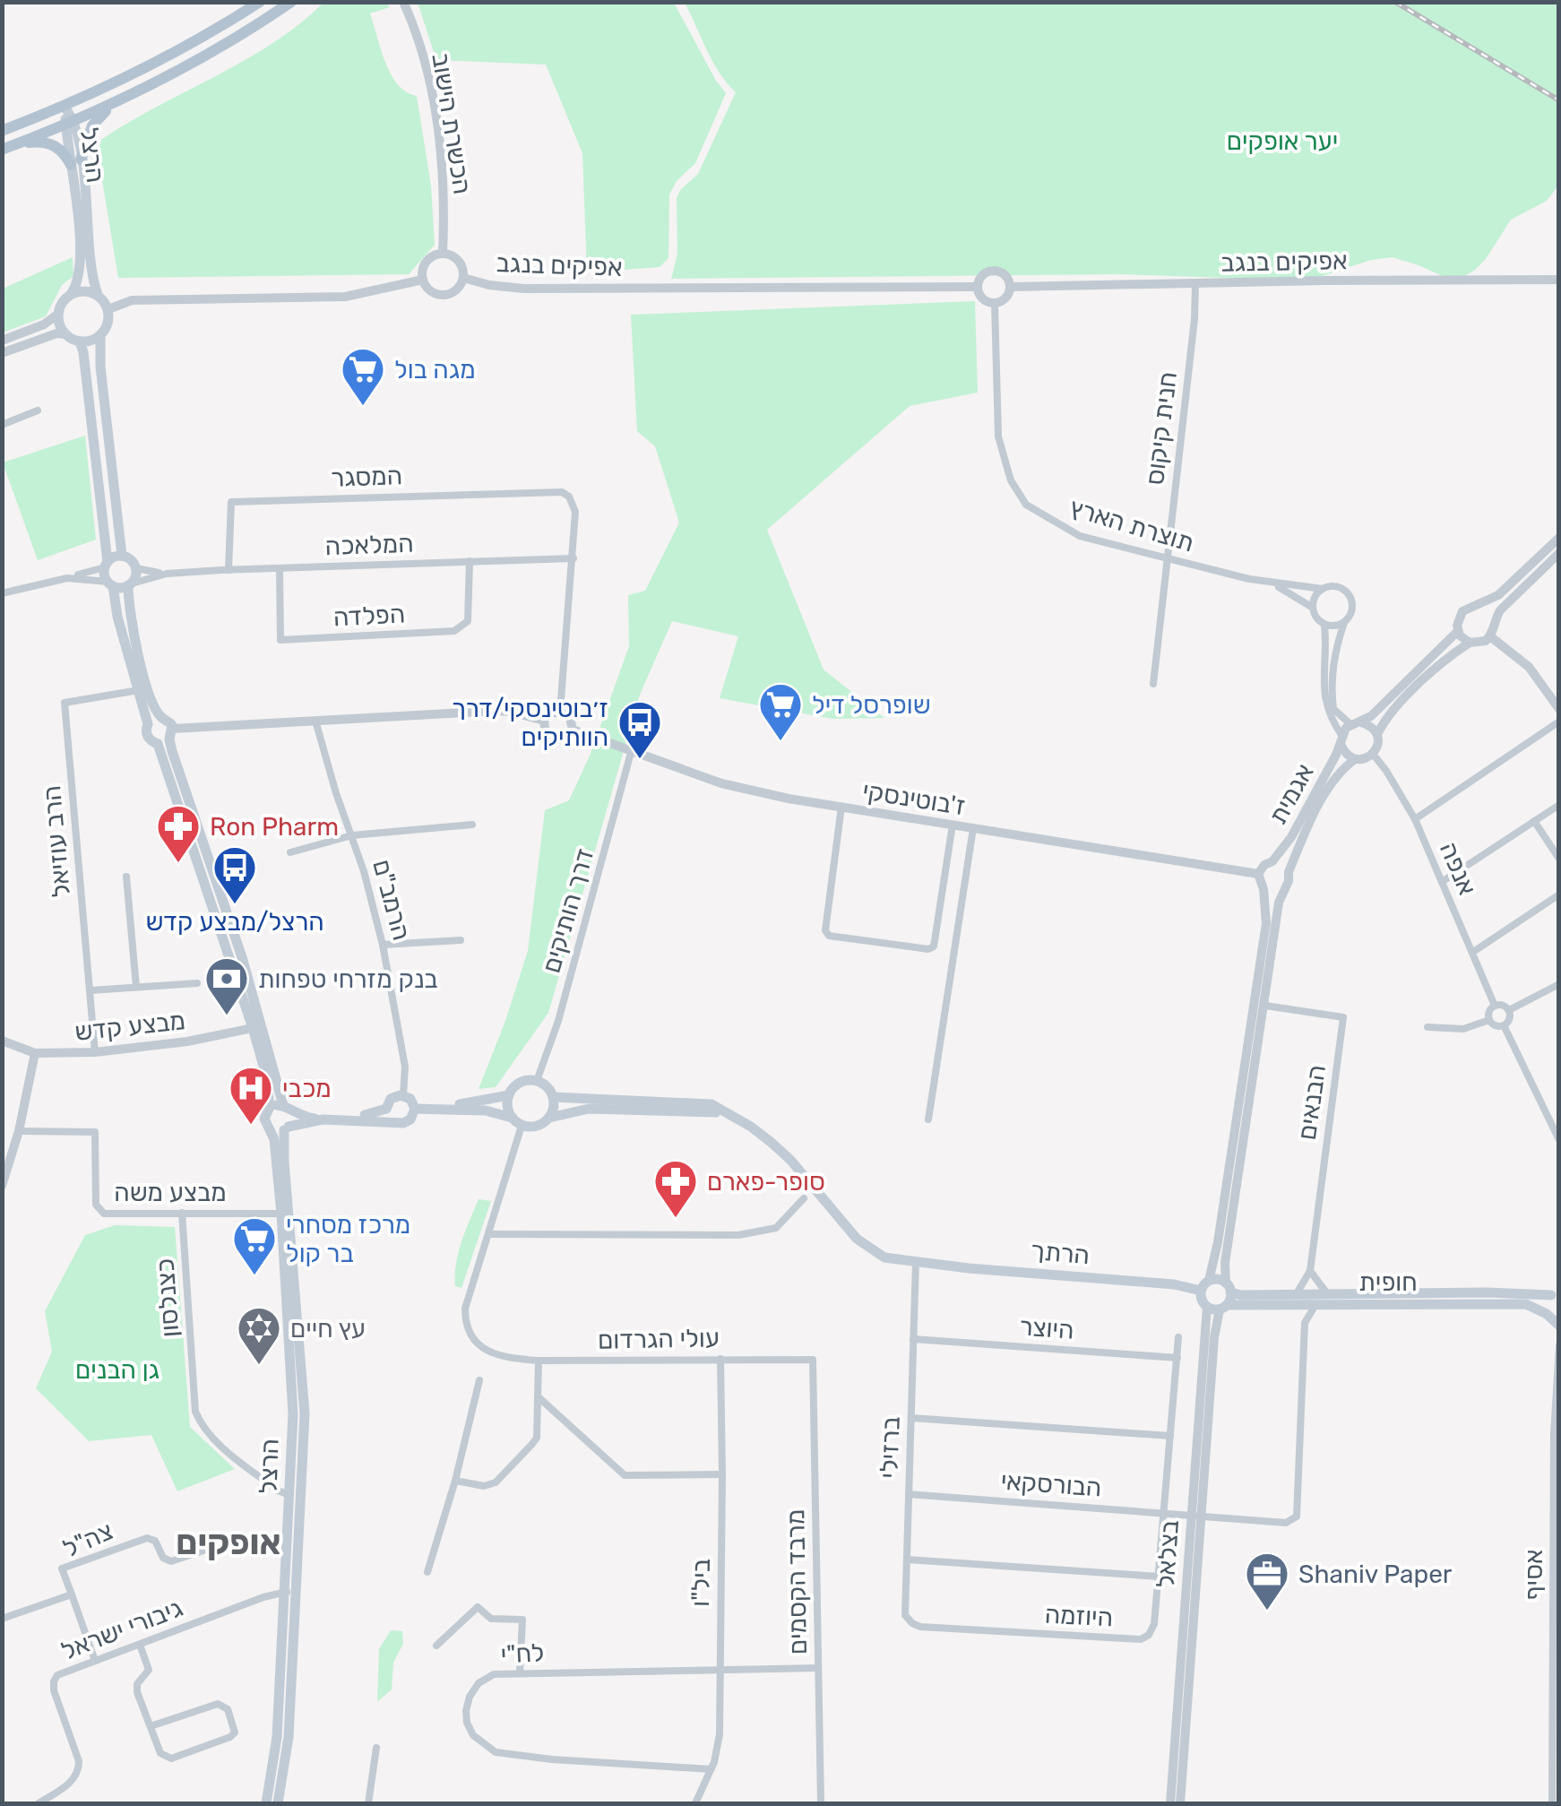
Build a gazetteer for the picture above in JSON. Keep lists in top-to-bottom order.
{
  "streets": {
    "main road": ["הרצל", "הרתך", "חופית"],
    "street": [
      "הכשרת הישוב",
      "אפיקים בנגב",
      "חנית קיקוס",
      "המסגר",
      "תוצרת הארץ",
      "המלאכה",
      "הפלדה",
      "אגמית",
      "ז'בוטינסקי",
      "הרב עוזיאל",
      "אנפה",
      "הרמב\"ם",
      "דרך הותיקים",
      "מבצע קדש",
      "הבנאים",
      "מבצע משה",
      "כצנלסון",
      "היוצר",
      "עולי הגרדום",
      "ברזילי",
      "הבורסקאי",
      "צה\"ל",
      "בצלאל",
      "אסיף",
      "מרבד הקסמים",
      "ביל\"ו",
      "היוזמה",
      "גיבורי ישראל",
      "לח\"י"
    ]
  },
  "crossings": [
    ["הכשרת הישוב", "אפיקים בנגב"],
    ["הרצל", "מבצע משה"],
    ["הרצל", "כצנלסון"],
    ["הרצל", "גיבורי ישראל"],
    ["אפיקים בנגב", "חנית קיקוס"],
    ["אפיקים בנגב", "תוצרת הארץ"],
    ["חנית קיקוס", "תוצרת הארץ"],
    ["המסגר", "המלאכה"],
    ["המלאכה", "הפלדה"],
    ["אגמית", "ז'בוטינסקי"],
    ["אגמית", "אנפה"],
    ["ז'בוטינסקי", "דרך הותיקים"],
    ["הרב עוזיאל", "מבצע קדש"],
    ["הבנאים", "חופית"],
    ["מבצע משה", "כצנלסון"],
    ["הרתך", "חופית"],
    ["הרתך", "ברזילי"],
    ["הרתך", "בצלאל"],
    ["חופית", "בצלאל"],
    ["היוצר", "ברזילי"],
    ["היוצר", "היוזמה"],
    ["עולי הגרדום", "מרבד הקסמים"],
    ["עולי הגרדום", "ביל\"ו"],
    ["ברזילי", "הבורסקאי"],
    ["ברזילי", "היוזמה"],
    ["הבורסקאי", "בצלאל"],
    ["הבורסקאי", "היוזמה"],
    ["מרבד הקסמים", "לח\"י"],
    ["ביל\"ו", "לח\"י"]
  ],
  "districts": ["אופקים"],
  "parks": ["יער אופקים", "גן הבנים"],
  "places": {
    "supermarket": ["מגה בול", "שופרסל דיל", "מרכז מסחרי בר קול"],
    "bus stop": ["ז׳בוטינסקי/דרך הוותיקים", "הרצל/מבצע קדש"],
    "pharmacy": ["Ron Pharm", "סופר-פארם"],
    "bank": ["בנק מזרחי טפחות"],
    "hospital": ["מכבי"],
    "synagogue": ["עץ חיים"],
    "office": ["Shaniv Paper"]
  }
}
